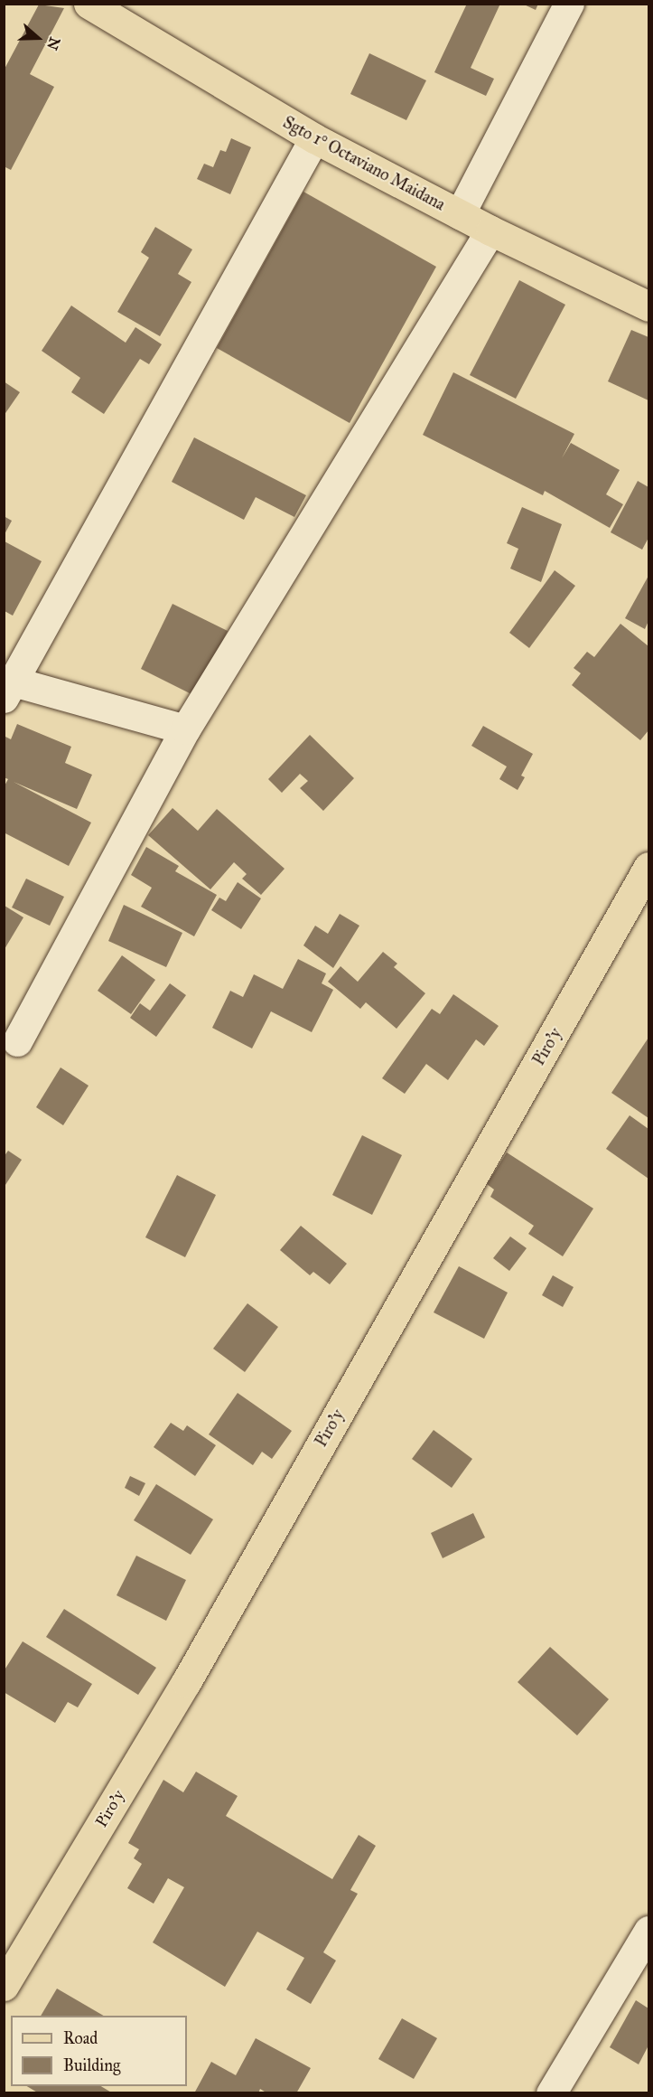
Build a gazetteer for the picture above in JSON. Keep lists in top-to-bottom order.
{
  "streets": {
    "main road": ["Sgto 1° Octaviano Maidana", "Piro'y"]
  },
  "legend": ["Road", "Building"],
  "north": "right"
}
